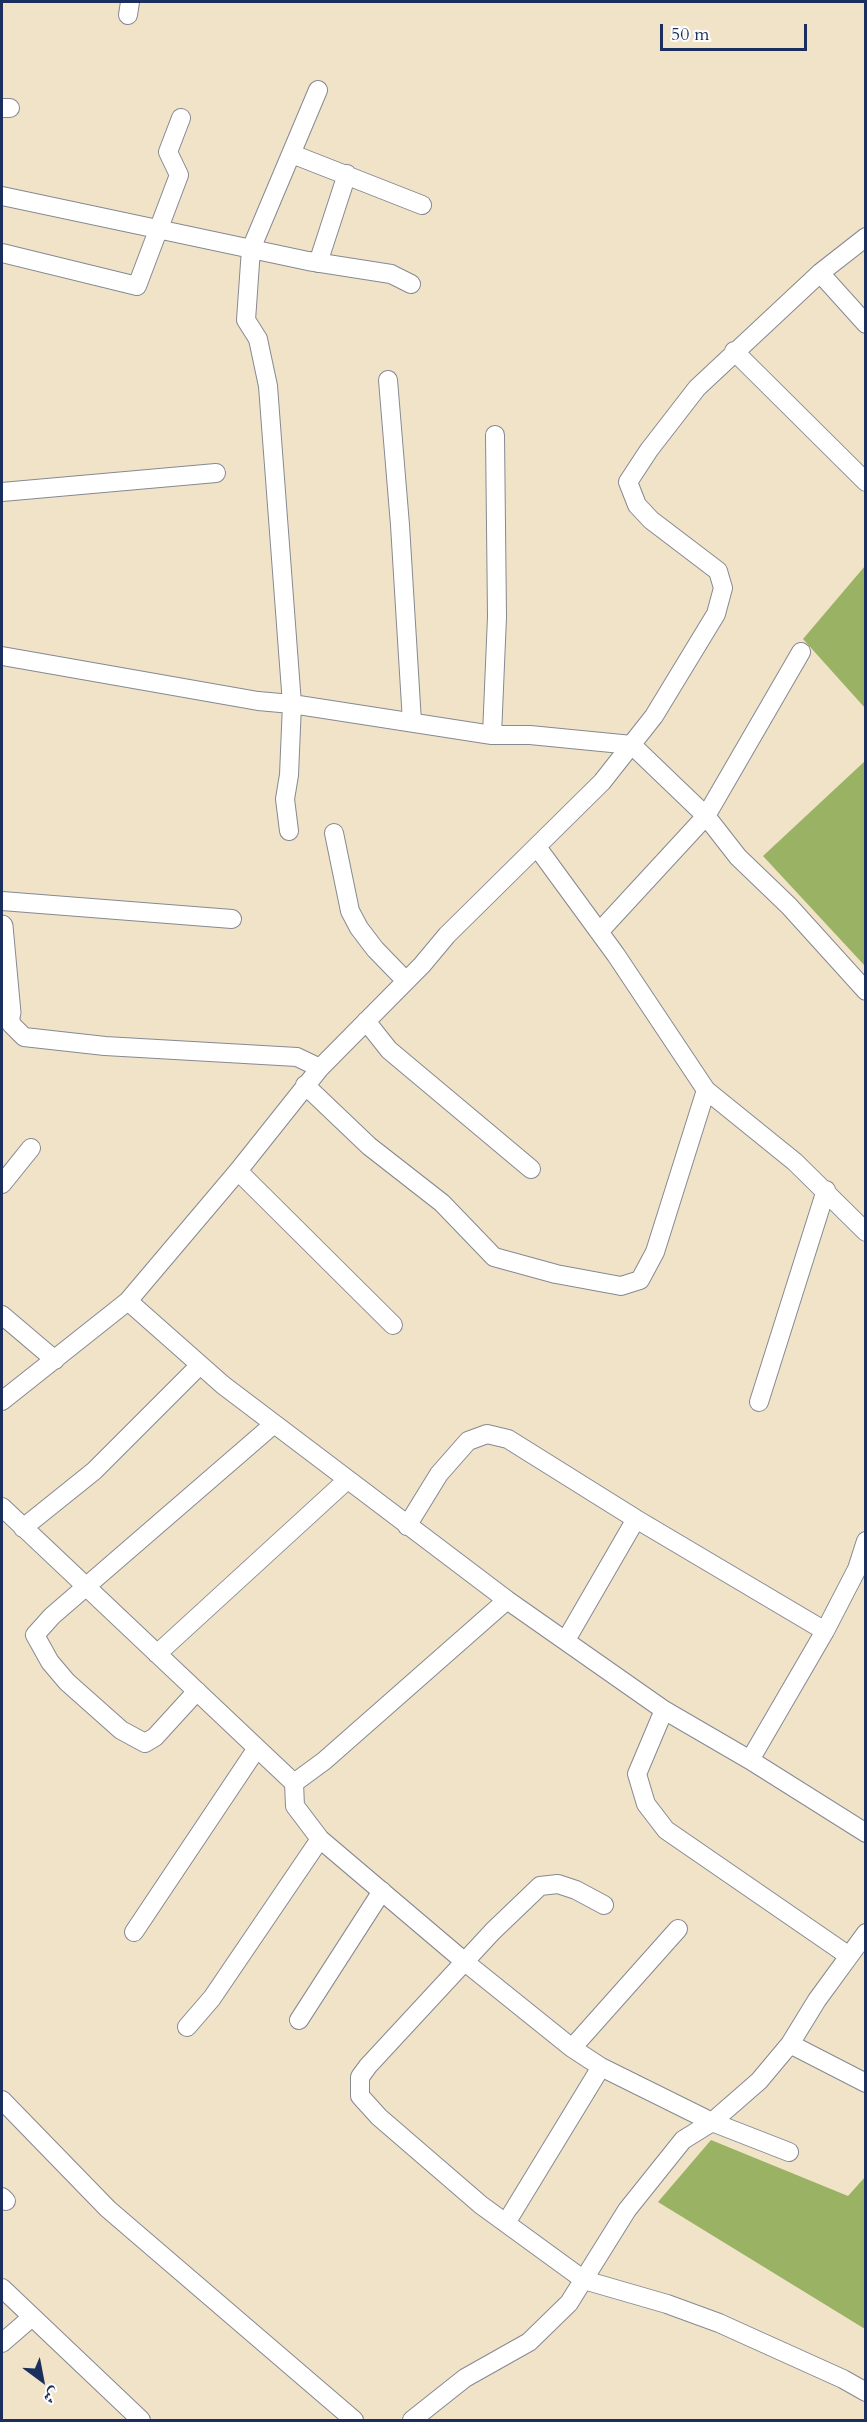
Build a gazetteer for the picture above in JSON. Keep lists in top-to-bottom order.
{
  "scale_bar": "50 m",
  "north": "bottom right"
}
